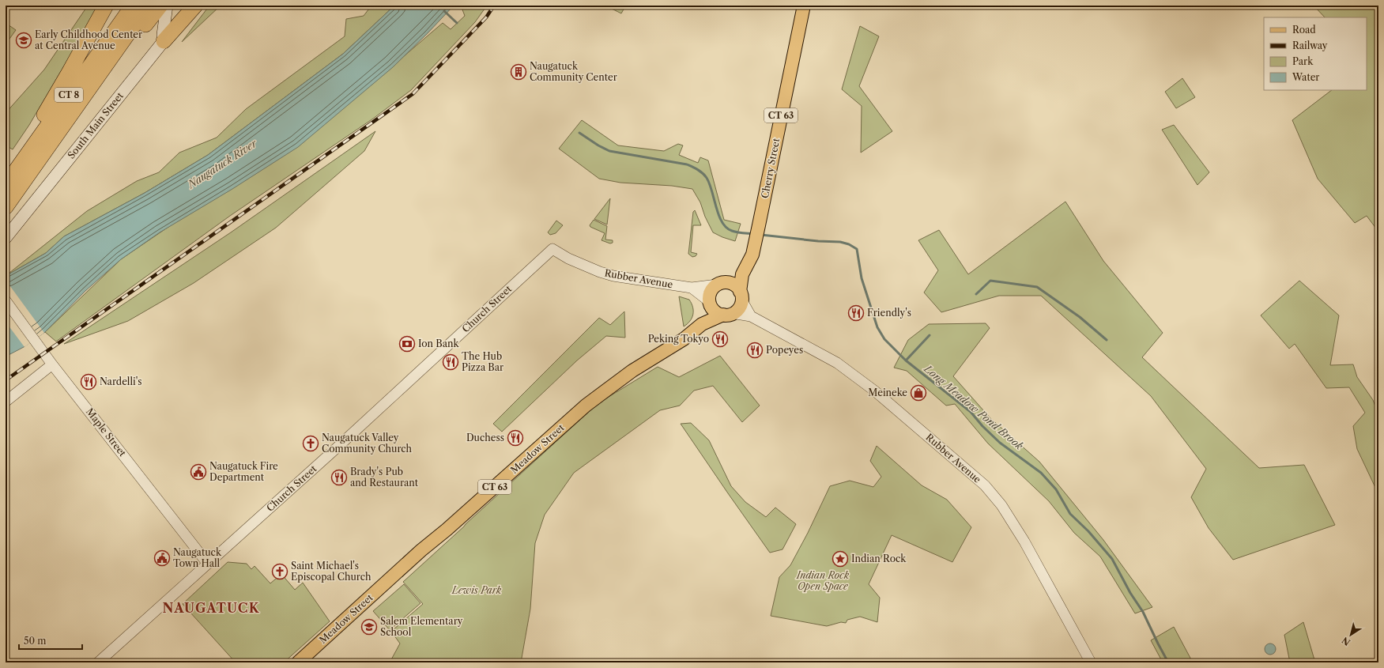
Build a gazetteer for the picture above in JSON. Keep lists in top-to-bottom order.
{
  "streets": {
    "highway": ["CT 8"],
    "main road": [
      "CT 63",
      "South Main Street",
      "Cherry Street",
      "Meadow Street"
    ],
    "street": ["Rubber Avenue", "Church Street", "Maple Street"]
  },
  "crossings": [
    ["CT 63", "Cherry Street"],
    ["CT 63", "Rubber Avenue"],
    ["CT 63", "Meadow Street"],
    ["Cherry Street", "Rubber Avenue"],
    ["Cherry Street", "Meadow Street"],
    ["Rubber Avenue", "Church Street"],
    ["Rubber Avenue", "Meadow Street"],
    ["Church Street", "Maple Street"]
  ],
  "districts": ["NAUGATUCK"],
  "water": ["Naugatuck River", "Long Meadow Pond Brook"],
  "parks": ["Indian Rock Open Space", "Lewis Park"],
  "places": {
    "school or university": ["Early Childhood Center at Central Avenue", "Salem Elementary School"],
    "building": ["Naugatuck Community Center"],
    "restaurant": [
      "Friendly's",
      "Peking Tokyo",
      "Popeyes",
      "The Hub Pizza Bar",
      "Nardelli's",
      "Duchess",
      "Brady's Pub and Restaurant"
    ],
    "bank": ["Ion Bank"],
    "shop": ["Meineke"],
    "church": ["Naugatuck Valley Community Church", "Saint Michael's Episcopal Church"],
    "public building": ["Naugatuck Fire Department", "Naugatuck Town Hall"],
    "place": ["Indian Rock"]
  },
  "legend": [
    "Road",
    "Railway",
    "Park",
    "Water"
  ],
  "scale_bar": "50 m",
  "north": "bottom left"
}
